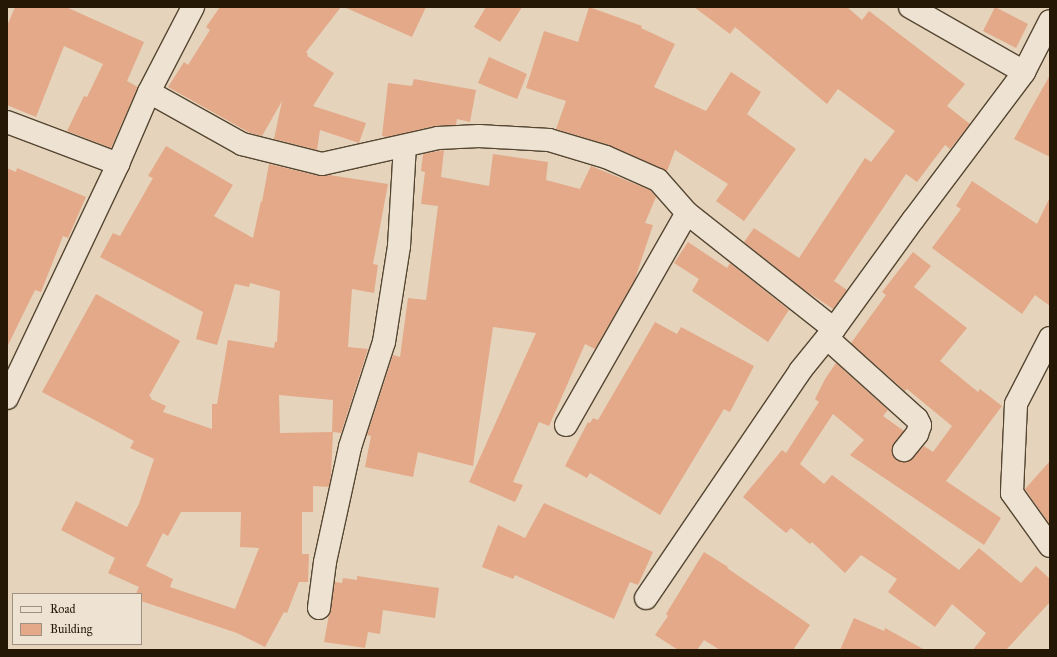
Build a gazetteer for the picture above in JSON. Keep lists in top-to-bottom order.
{
  "legend": ["Road", "Building"]
}
